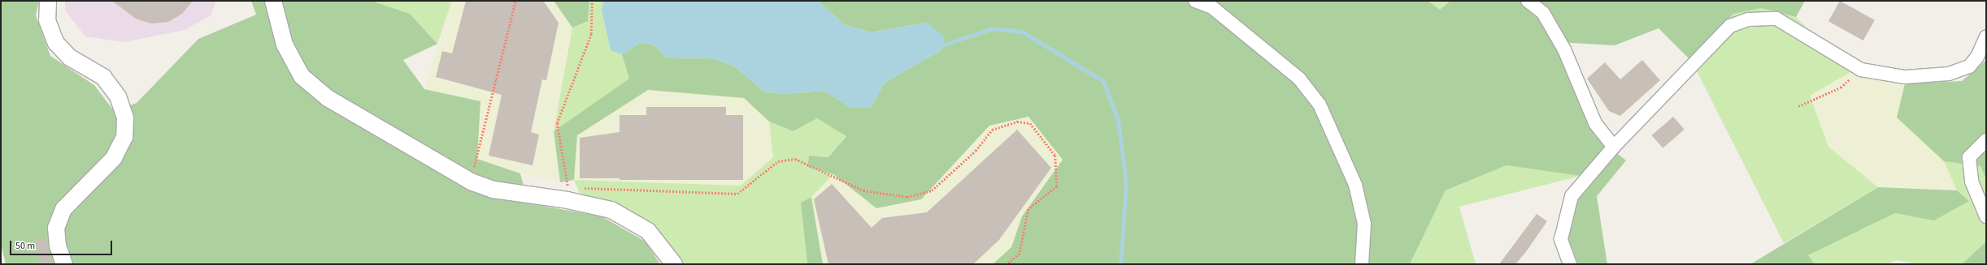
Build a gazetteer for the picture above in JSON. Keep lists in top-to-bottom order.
{
  "scale_bar": "50 m"
}
